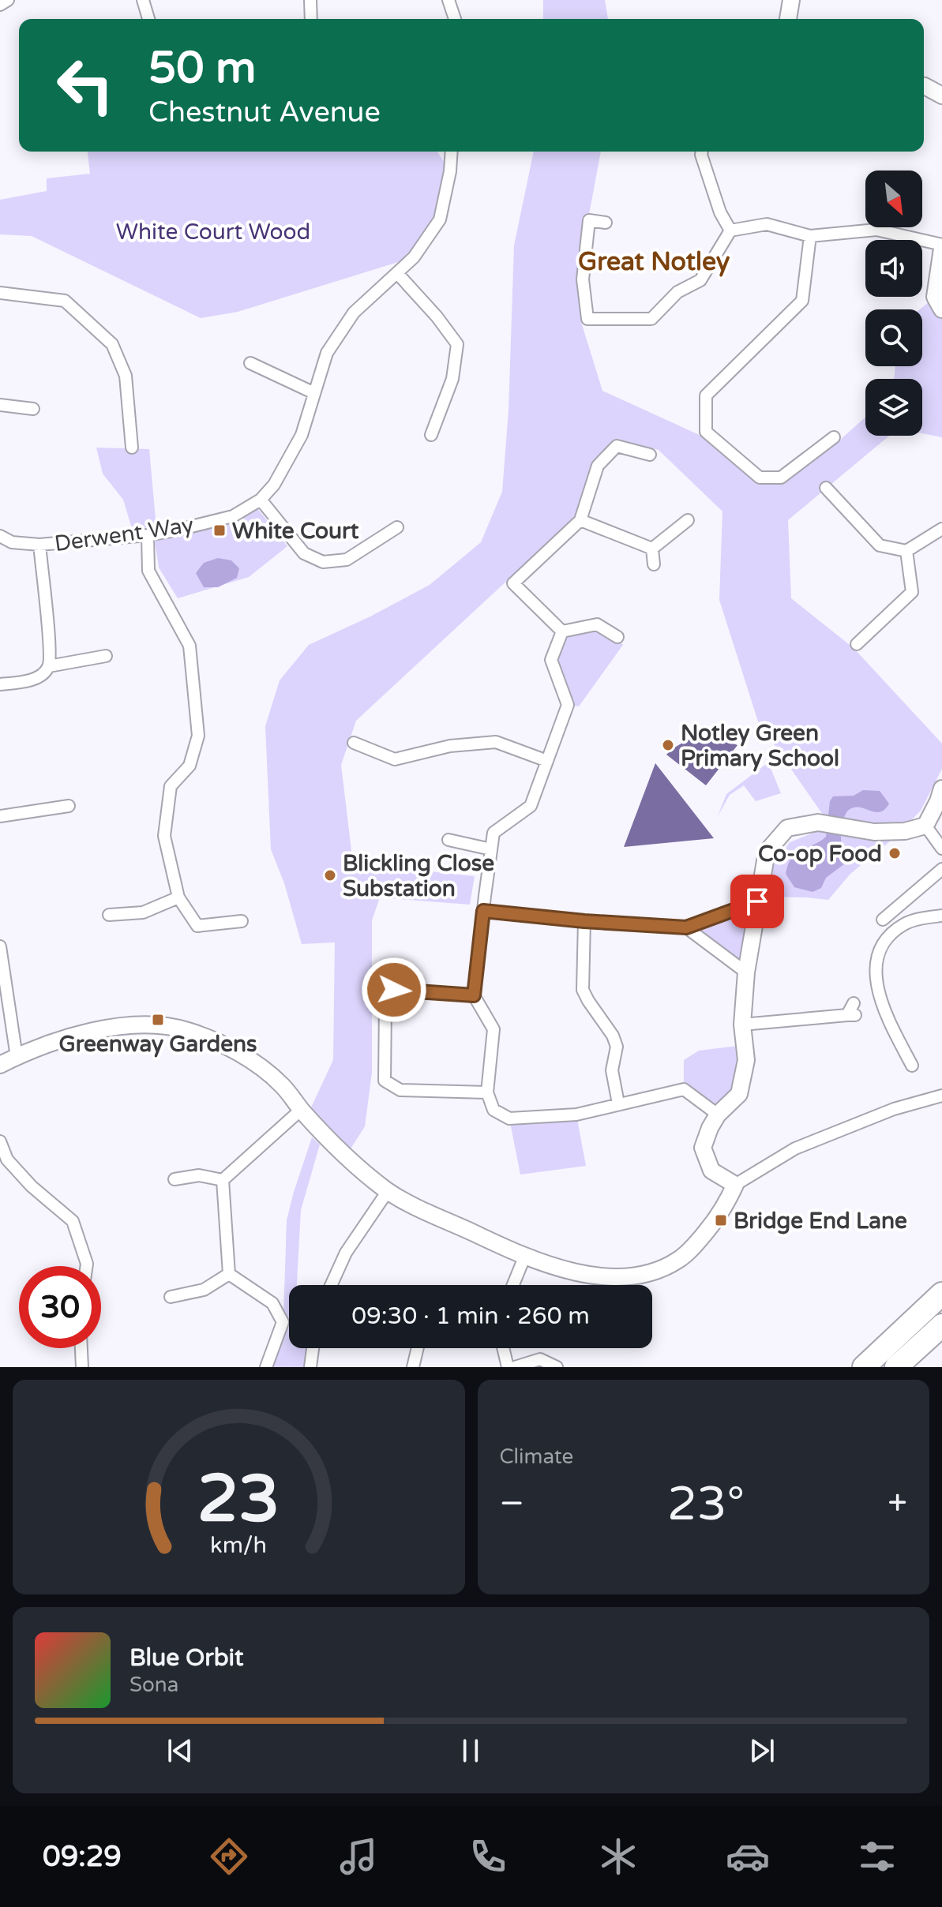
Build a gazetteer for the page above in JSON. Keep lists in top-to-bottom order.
{
  "streets": {
    "street": ["Derwent Way"]
  },
  "districts": ["Great Notley"],
  "parks": ["White Court Wood"],
  "places": {
    "transit": ["White Court", "Greenway Gardens", "Bridge End Lane"],
    "other": ["Notley Green Primary School", "Co-op Food", "Blickling Close Substation"]
  },
  "north": "bottom right",
  "page": {
    "turn": ["50 m", "Chestnut Avenue"],
    "limit": "30",
    "trip": "09:30 · 1 min · 260 m",
    "tile": "Climate",
    "heat": ["−", "23°", "+"],
    "song": ["Blue Orbit", "Sona"],
    "tabs": "09:29",
    "gauge": ["23", "km/h"]
  }
}
